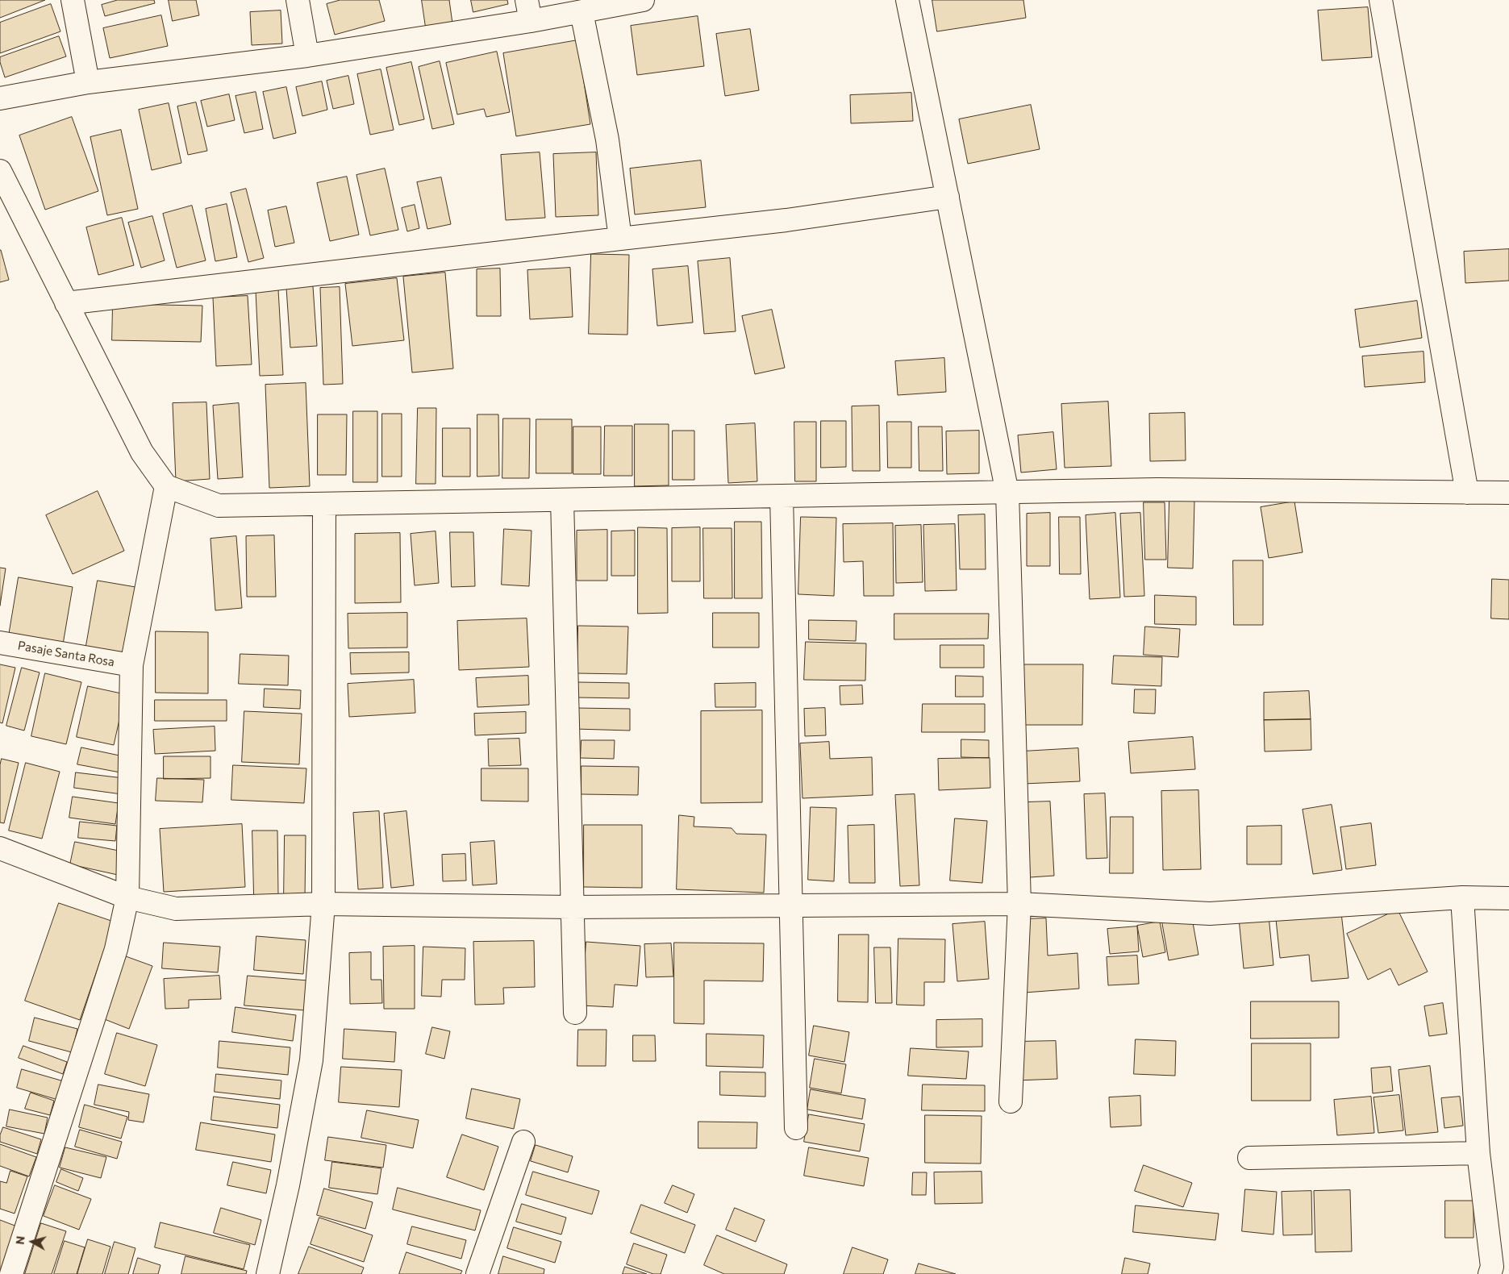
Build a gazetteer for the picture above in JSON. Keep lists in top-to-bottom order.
{
  "streets": {
    "street": ["Pasaje Santa Rosa"]
  },
  "north": "left"
}
